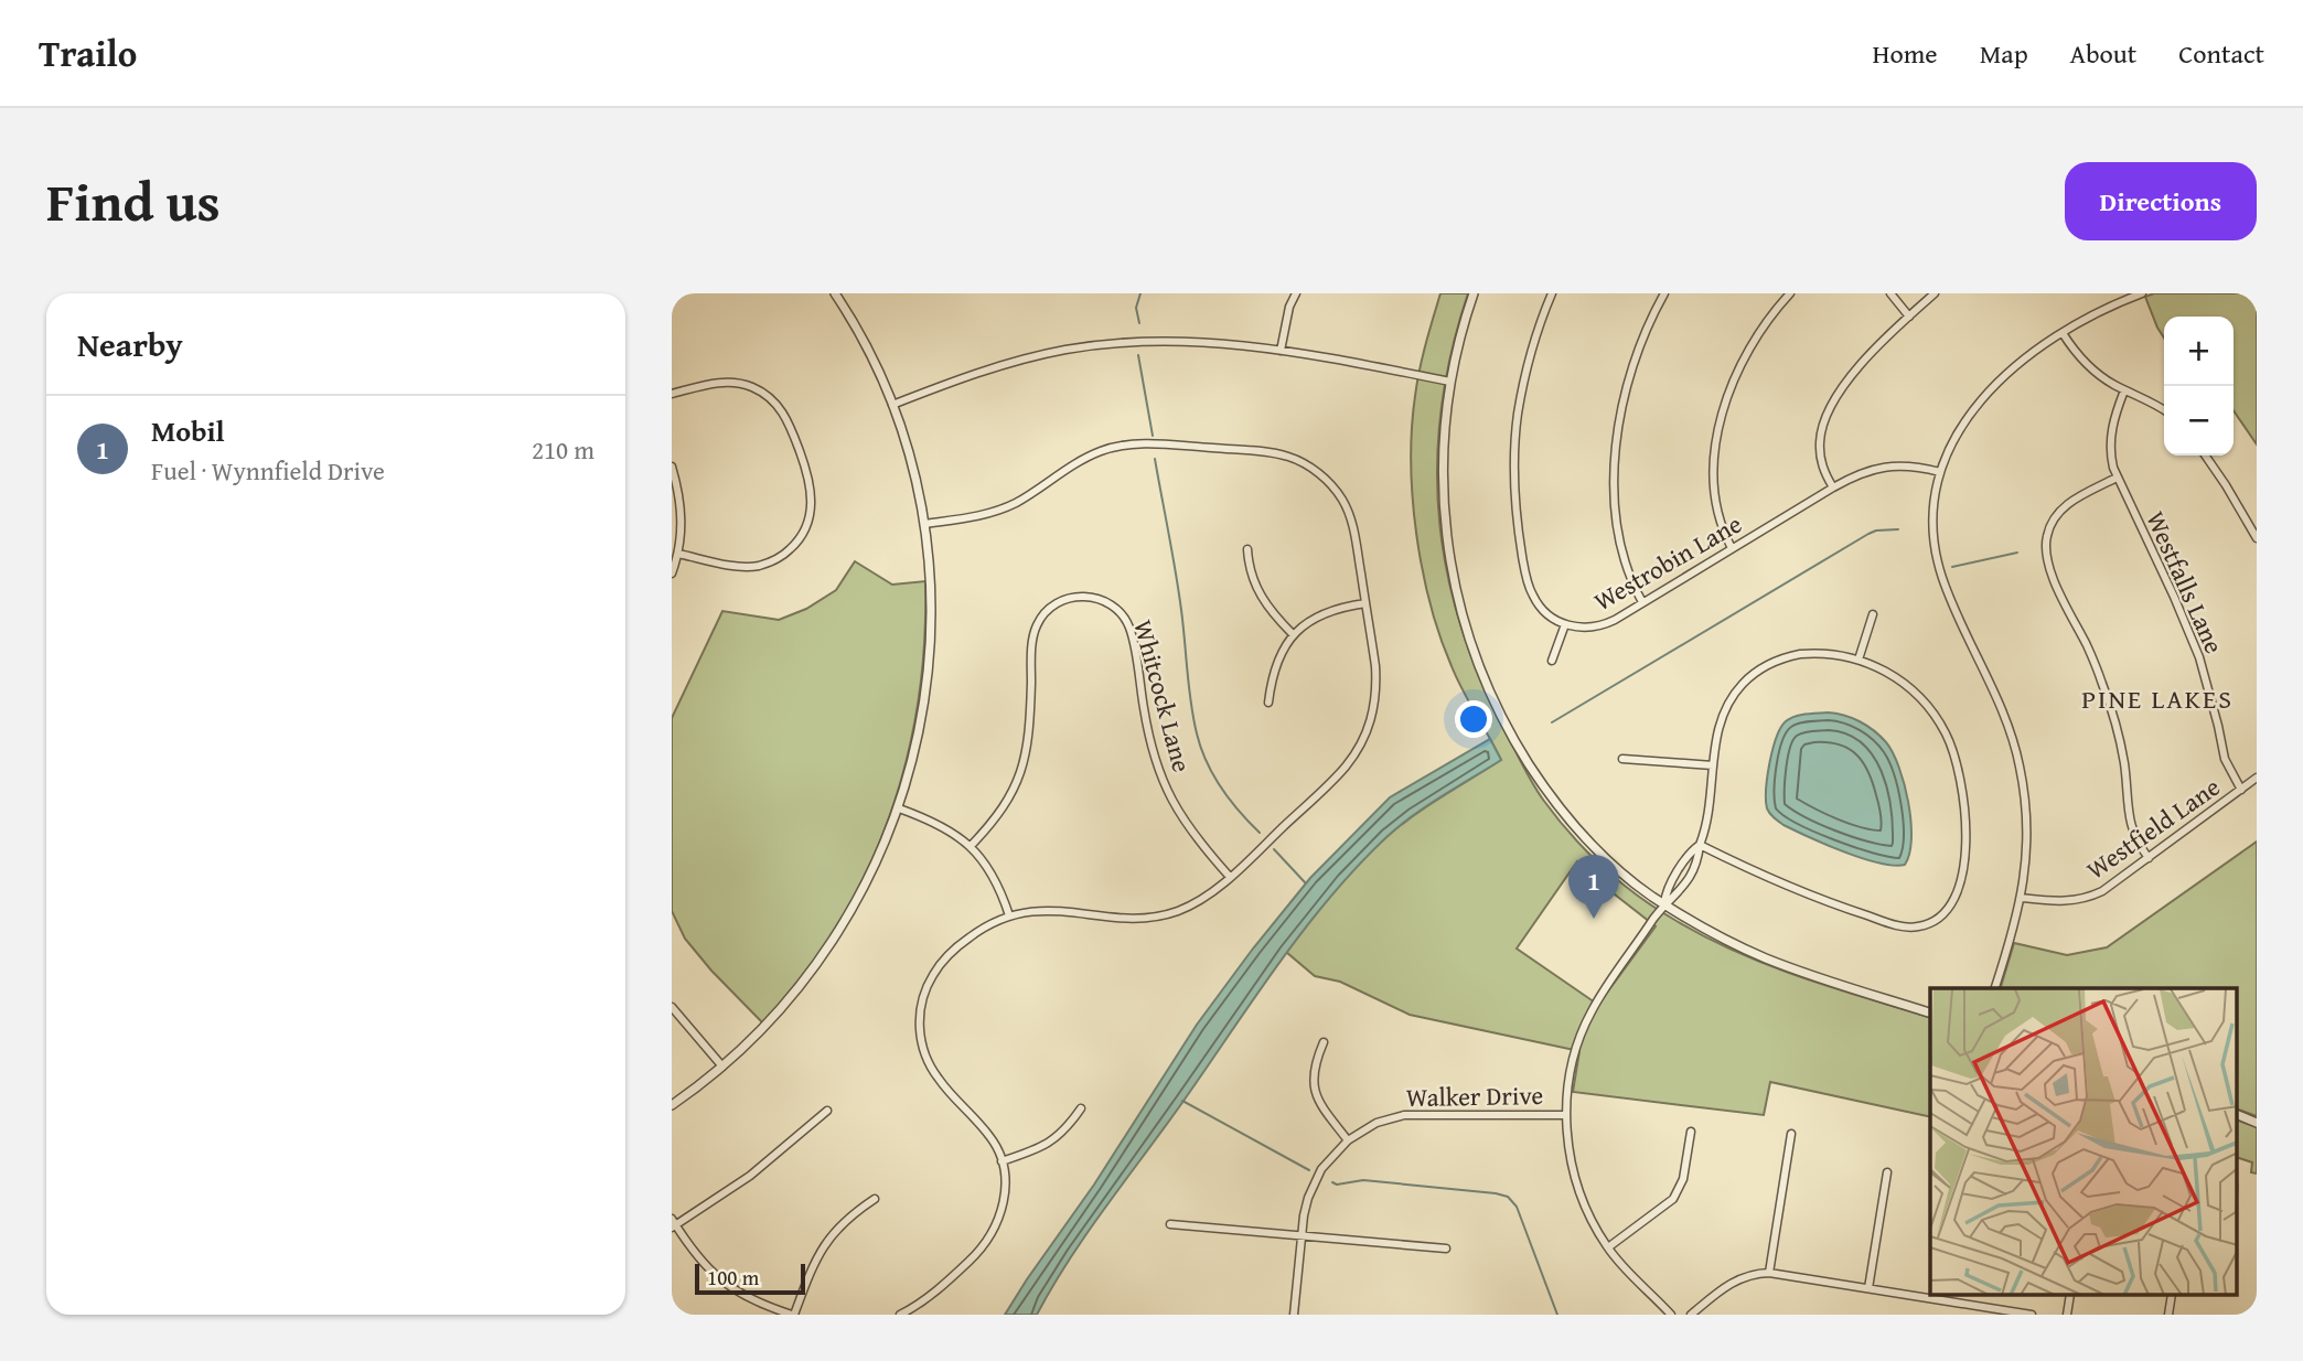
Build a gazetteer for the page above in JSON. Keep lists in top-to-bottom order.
{
  "streets": {
    "street": [
      "Westrobin Lane",
      "Westfalls Lane",
      "Whitcock Lane",
      "Westfield Lane",
      "Walker Drive"
    ]
  },
  "crossings": [
    ["Westfalls Lane", "Westfield Lane"]
  ],
  "districts": ["PINE LAKES"],
  "scale_bar": "100 m",
  "page": {
    "header": "Trailo",
    "nav": [
      "Home",
      "Map",
      "About",
      "Contact"
    ],
    "title": "Find us",
    "buttons": "Directions",
    "heading": "Nearby",
    "map_buttons": ["+", "−"],
    "list": [
      {
        "mark": "1",
        "name": "Mobil",
        "note": "Fuel · Wynnfield Drive",
        "value": "210 m"
      }
    ],
    "pins": "1",
    "scale": "100 m"
  }
}
